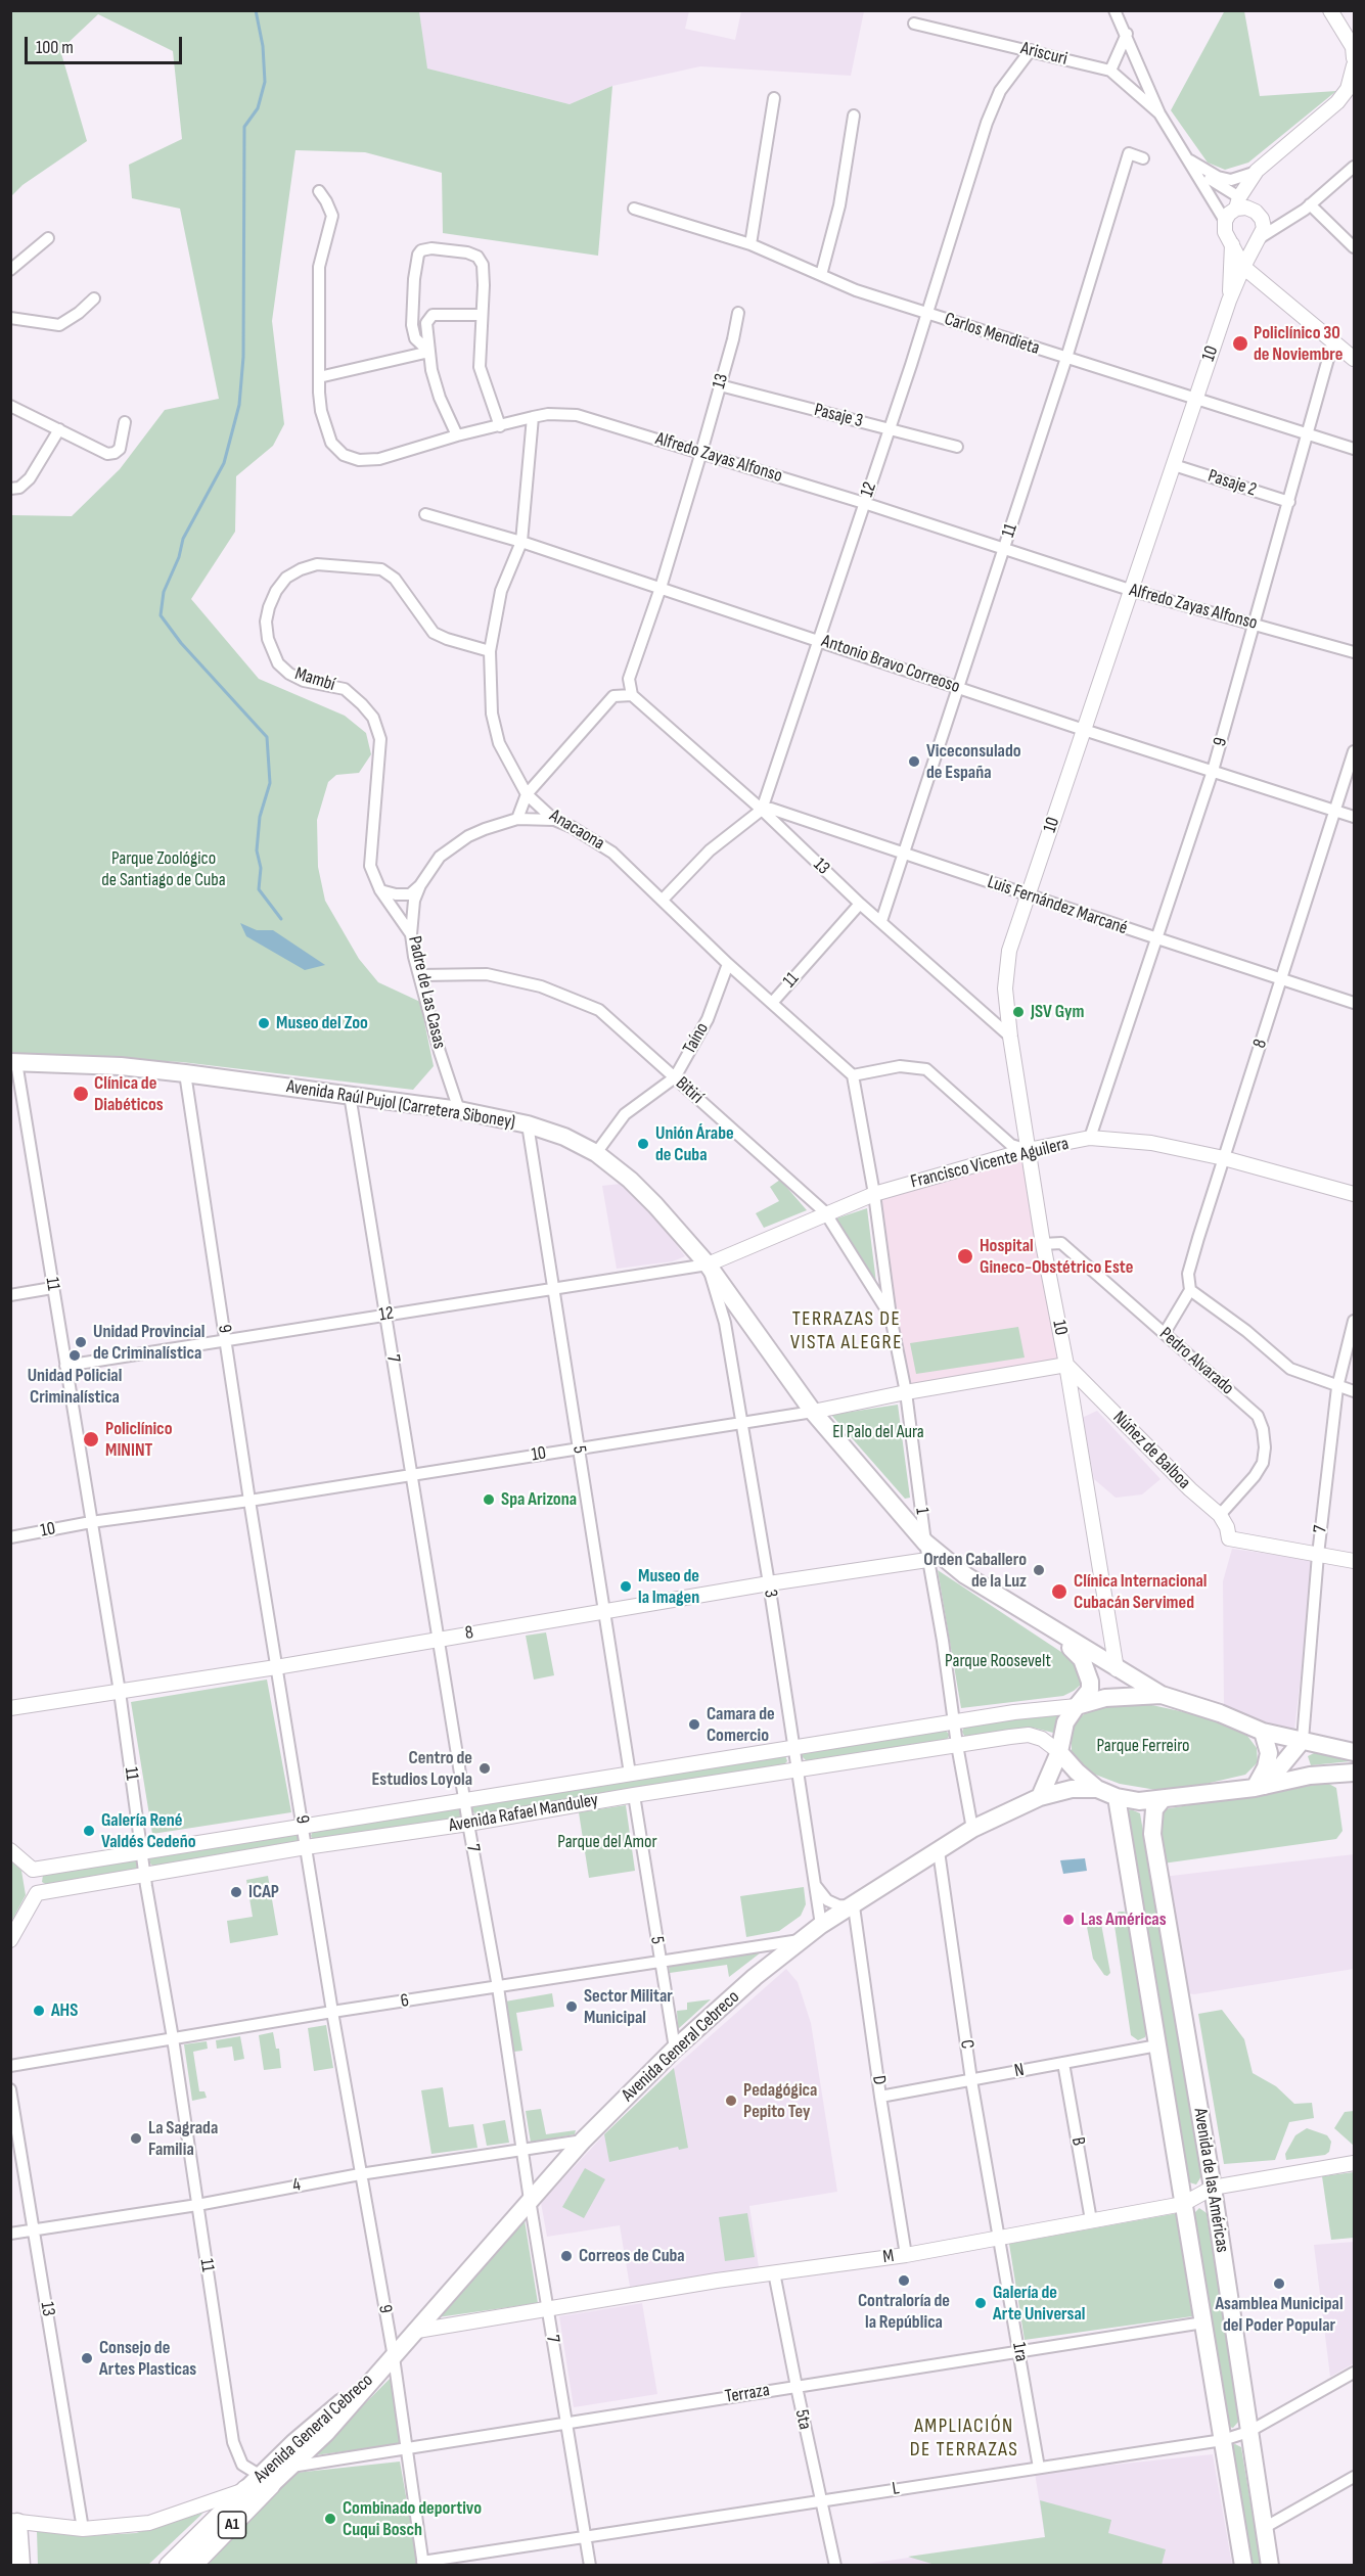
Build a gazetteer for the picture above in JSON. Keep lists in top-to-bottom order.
{
  "streets": {
    "highway": ["A1"],
    "main road": [
      "10",
      "8",
      "Avenida Raúl Pujol (Carretera Siboney)",
      "Francisco Vicente Aguilera",
      "Núñez de Balboa",
      "Avenida Rafael Manduley",
      "Avenida General Cebreco",
      "Avenida de las Américas",
      "M"
    ],
    "street": [
      "Ariscuri",
      "Carlos Mendieta",
      "13",
      "Pasaje 3",
      "Alfredo Zayas Alfonso",
      "Pasaje 2",
      "12",
      "11",
      "Antonio Bravo Correoso",
      "Mambí",
      "9",
      "Anacaona",
      "Luis Fernández Marcané",
      "Padre de Las Casas",
      "Taíno",
      "Bitirí",
      "7",
      "Pedro Alvarado",
      "5",
      "1",
      "3",
      "6",
      "C",
      "N",
      "D",
      "B",
      "4",
      "1ra",
      "Terraza",
      "5ta",
      "L"
    ]
  },
  "crossings": [
    ["Ariscuri", "12"],
    ["Carlos Mendieta", "10"],
    ["Carlos Mendieta", "12"],
    ["Carlos Mendieta", "11"],
    ["Carlos Mendieta", "9"],
    ["10", "13"],
    ["10", "Alfredo Zayas Alfonso"],
    ["10", "Pasaje 2"],
    ["10", "11"],
    ["10", "Antonio Bravo Correoso"],
    ["10", "9"],
    ["10", "Luis Fernández Marcané"],
    ["10", "Avenida Raúl Pujol (Carretera Siboney)"],
    ["10", "Francisco Vicente Aguilera"],
    ["10", "7"],
    ["10", "Pedro Alvarado"],
    ["10", "5"],
    ["10", "Núñez de Balboa"],
    ["10", "1"],
    ["10", "3"],
    ["13", "Pasaje 3"],
    ["13", "Alfredo Zayas Alfonso"],
    ["13", "12"],
    ["13", "11"],
    ["13", "Antonio Bravo Correoso"],
    ["13", "Luis Fernández Marcané"],
    ["13", "Avenida General Cebreco"],
    ["13", "4"],
    ["Pasaje 3", "12"],
    ["Alfredo Zayas Alfonso", "12"],
    ["Alfredo Zayas Alfonso", "11"],
    ["Alfredo Zayas Alfonso", "9"],
    ["Alfredo Zayas Alfonso", "Anacaona"],
    ["Pasaje 2", "9"],
    ["12", "11"],
    ["12", "Antonio Bravo Correoso"],
    ["12", "9"],
    ["12", "Luis Fernández Marcané"],
    ["12", "Avenida Raúl Pujol (Carretera Siboney)"],
    ["12", "Francisco Vicente Aguilera"],
    ["12", "7"],
    ["12", "5"],
    ["12", "3"],
    ["11", "Antonio Bravo Correoso"],
    ["11", "Anacaona"],
    ["11", "Luis Fernández Marcané"],
    ["11", "8"],
    ["11", "Avenida Raúl Pujol (Carretera Siboney)"],
    ["11", "Avenida Rafael Manduley"],
    ["11", "6"],
    ["11", "Avenida General Cebreco"],
    ["11", "4"],
    ["11", "A1"],
    ["Antonio Bravo Correoso", "9"],
    ["Antonio Bravo Correoso", "Anacaona"],
    ["Antonio Bravo Correoso", "8"],
    ["Mambí", "Anacaona"],
    ["Mambí", "Padre de Las Casas"],
    ["9", "Luis Fernández Marcané"],
    ["9", "8"],
    ["9", "Avenida Raúl Pujol (Carretera Siboney)"],
    ["9", "Francisco Vicente Aguilera"],
    ["9", "Avenida Rafael Manduley"],
    ["9", "6"],
    ["9", "Avenida General Cebreco"],
    ["9", "4"],
    ["9", "Terraza"],
    ["9", "L"],
    ["Anacaona", "Padre de Las Casas"],
    ["Anacaona", "Taíno"],
    ["Luis Fernández Marcané", "8"],
    ["Padre de Las Casas", "Bitirí"],
    ["Padre de Las Casas", "Avenida Raúl Pujol (Carretera Siboney)"],
    ["Taíno", "Bitirí"],
    ["Taíno", "Avenida Raúl Pujol (Carretera Siboney)"],
    ["8", "Francisco Vicente Aguilera"],
    ["8", "7"],
    ["8", "Pedro Alvarado"],
    ["8", "5"],
    ["8", "1"],
    ["8", "3"],
    ["Bitirí", "Francisco Vicente Aguilera"],
    ["Bitirí", "1"],
    ["Avenida Raúl Pujol (Carretera Siboney)", "Francisco Vicente Aguilera"],
    ["Avenida Raúl Pujol (Carretera Siboney)", "7"],
    ["Avenida Raúl Pujol (Carretera Siboney)", "5"],
    ["Avenida Raúl Pujol (Carretera Siboney)", "1"],
    ["Avenida Raúl Pujol (Carretera Siboney)", "3"],
    ["Avenida Raúl Pujol (Carretera Siboney)", "Avenida Rafael Manduley"],
    ["Francisco Vicente Aguilera", "1"],
    ["Francisco Vicente Aguilera", "3"],
    ["7", "Núñez de Balboa"],
    ["7", "Avenida Rafael Manduley"],
    ["7", "6"],
    ["7", "Avenida General Cebreco"],
    ["7", "4"],
    ["7", "M"],
    ["7", "Terraza"],
    ["7", "L"],
    ["Pedro Alvarado", "Núñez de Balboa"],
    ["5", "Avenida Rafael Manduley"],
    ["5", "6"],
    ["5", "Avenida General Cebreco"],
    ["1", "Avenida Rafael Manduley"],
    ["1", "Avenida General Cebreco"],
    ["3", "Avenida Rafael Manduley"],
    ["3", "Avenida General Cebreco"],
    ["6", "Avenida General Cebreco"],
    ["C", "Avenida General Cebreco"],
    ["C", "N"],
    ["C", "M"],
    ["C", "1ra"],
    ["Avenida General Cebreco", "D"],
    ["Avenida General Cebreco", "4"],
    ["Avenida General Cebreco", "M"],
    ["Avenida General Cebreco", "Terraza"],
    ["Avenida General Cebreco", "A1"],
    ["N", "D"],
    ["N", "B"],
    ["N", "Avenida de las Américas"],
    ["D", "M"],
    ["B", "M"],
    ["Avenida de las Américas", "M"],
    ["Avenida de las Américas", "Terraza"],
    ["Avenida de las Américas", "L"],
    ["M", "1ra"],
    ["M", "5ta"],
    ["1ra", "Terraza"],
    ["1ra", "L"],
    ["Terraza", "5ta"],
    ["5ta", "L"]
  ],
  "districts": ["TERRAZAS DE VISTA ALEGRE", "AMPLIACIÓN DE TERRAZAS"],
  "parks": [
    "Parque Zoológico de Santiago de Cuba",
    "El Palo del Aura",
    "Parque Roosevelt",
    "Parque Ferreiro",
    "Parque del Amor"
  ],
  "places": [
    "Policlínico 30 de Noviembre",
    "Viceconsulado de España",
    "JSV Gym",
    "Museo del Zoo",
    "Clínica de Diabéticos",
    "Unión Árabe de Cuba",
    "Hospital Gineco-Obstétrico Este",
    "Unidad Provincial de Criminalística",
    "Unidad Policial Criminalística",
    "Policlínico MININT",
    "Spa Arizona",
    "Orden Caballero de la Luz",
    "Museo de la Imagen",
    "Clínica Internacional Cubacán Servimed",
    "Camara de Comercio",
    "Centro de Estudios Loyola",
    "Galería René Valdés Cedeño",
    "ICAP",
    "Las Américas",
    "Sector Militar Municipal",
    "AHS",
    "Pedagógica Pepito Tey",
    "La Sagrada Familia",
    "Correos de Cuba",
    "Contraloría de la República",
    "Asamblea Municipal del Poder Popular",
    "Galería de Arte Universal",
    "Consejo de Artes Plasticas",
    "Combinado deportivo Cuqui Bosch"
  ],
  "scale_bar": "100 m"
}
